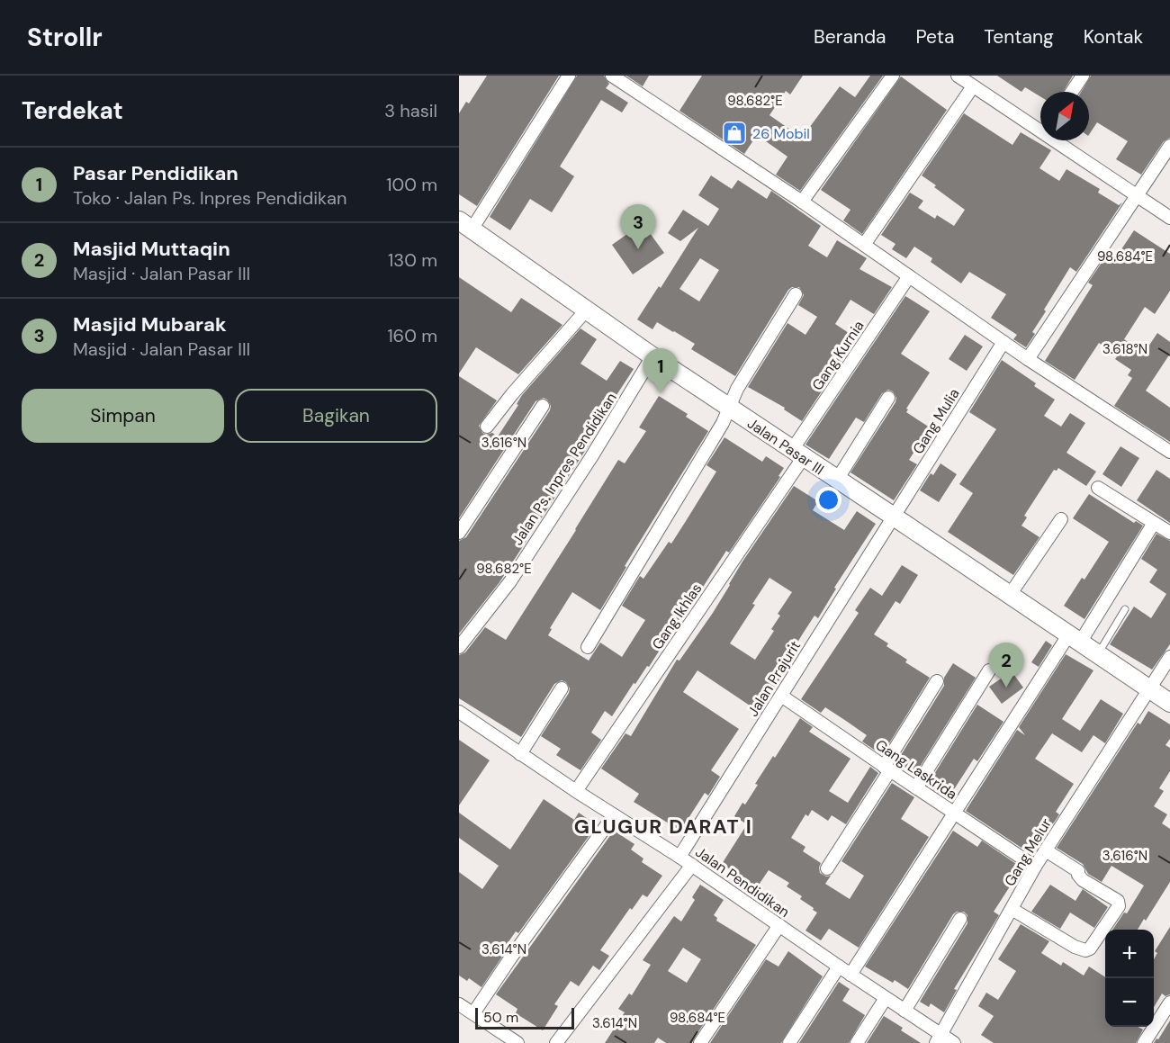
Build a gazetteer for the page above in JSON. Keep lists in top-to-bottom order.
{
  "streets": {
    "street": [
      "Gang Kurnia",
      "Gang Mulia",
      "Jalan Pasar III",
      "Jalan Ps. Inpres Pendidikan",
      "Gang Ikhlas",
      "Jalan Prajurit",
      "Gang Laskrida",
      "Gang Melur",
      "Jalan Pendidikan"
    ]
  },
  "crossings": [
    ["Gang Kurnia", "Jalan Pasar III"],
    ["Gang Kurnia", "Gang Ikhlas"],
    ["Gang Mulia", "Jalan Pasar III"],
    ["Gang Mulia", "Jalan Prajurit"],
    ["Jalan Pasar III", "Jalan Ps. Inpres Pendidikan"],
    ["Jalan Pasar III", "Gang Ikhlas"],
    ["Jalan Pasar III", "Jalan Prajurit"],
    ["Jalan Pasar III", "Gang Melur"],
    ["Gang Ikhlas", "Jalan Pendidikan"],
    ["Jalan Prajurit", "Gang Laskrida"],
    ["Jalan Prajurit", "Jalan Pendidikan"],
    ["Gang Laskrida", "Gang Melur"],
    ["Gang Melur", "Jalan Pendidikan"]
  ],
  "districts": ["GLUGUR DARAT I"],
  "places": {
    "shop": ["26 Mobil"]
  },
  "scale_bar": "50 m",
  "north": "top right",
  "page": {
    "header": "Strollr",
    "nav": [
      "Beranda",
      "Peta",
      "Tentang",
      "Kontak"
    ],
    "heading": ["Terdekat", "3 hasil"],
    "list": [
      {
        "mark": "1",
        "name": "Pasar Pendidikan",
        "note": "Toko · Jalan Ps. Inpres Pendidikan",
        "value": "100 m"
      },
      {
        "mark": "2",
        "name": "Masjid Muttaqin",
        "note": "Masjid · Jalan Pasar III",
        "value": "130 m"
      },
      {
        "mark": "3",
        "name": "Masjid Mubarak",
        "note": "Masjid · Jalan Pasar III",
        "value": "160 m"
      }
    ],
    "pins": ["3", "1", "2"],
    "buttons": ["Simpan", "Bagikan"],
    "map_buttons": ["+", "−"],
    "scale": "50 m"
  },
  "coordinates": [
    "98.682°E",
    "98.684°E",
    "3.618°N",
    "3.616°N",
    "3.614°N"
  ]
}
